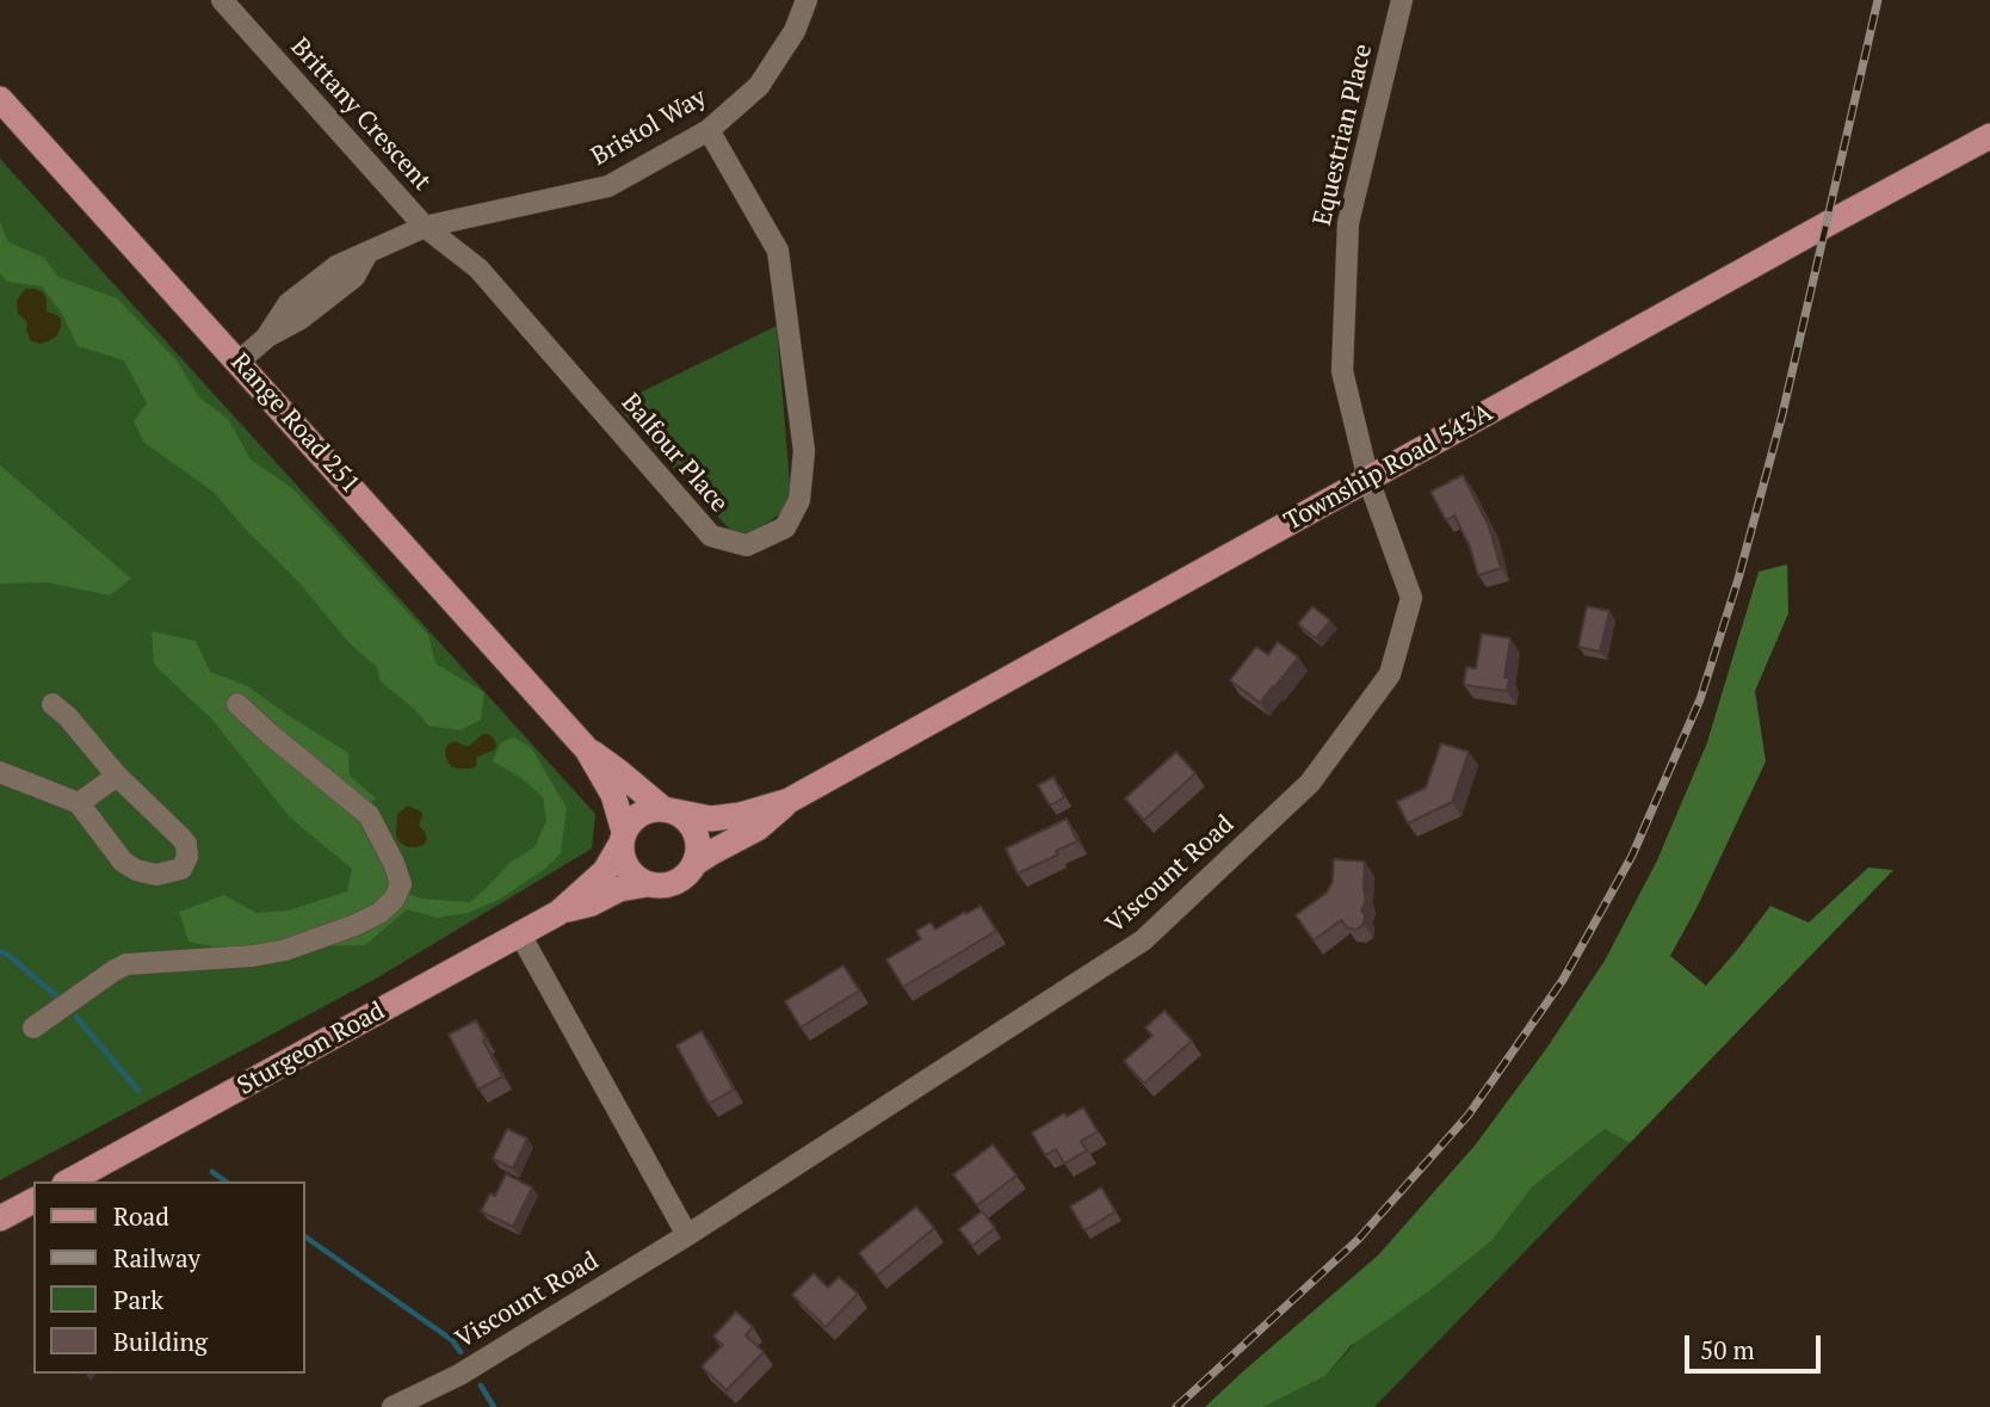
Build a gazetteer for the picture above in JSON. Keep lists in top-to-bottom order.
{
  "streets": {
    "main road": ["Range Road 251", "Township Road 543A", "Sturgeon Road"],
    "street": [
      "Brittany Crescent",
      "Bristol Way",
      "Equestrian Place",
      "Balfour Place",
      "Viscount Road"
    ]
  },
  "crossings": [
    ["Brittany Crescent", "Bristol Way"],
    ["Brittany Crescent", "Balfour Place"],
    ["Bristol Way", "Range Road 251"],
    ["Bristol Way", "Balfour Place"],
    ["Equestrian Place", "Township Road 543A"],
    ["Equestrian Place", "Viscount Road"],
    ["Range Road 251", "Township Road 543A"],
    ["Range Road 251", "Sturgeon Road"],
    ["Township Road 543A", "Viscount Road"],
    ["Township Road 543A", "Sturgeon Road"]
  ],
  "legend": [
    "Road",
    "Railway",
    "Park",
    "Building"
  ],
  "scale_bar": "50 m"
}
